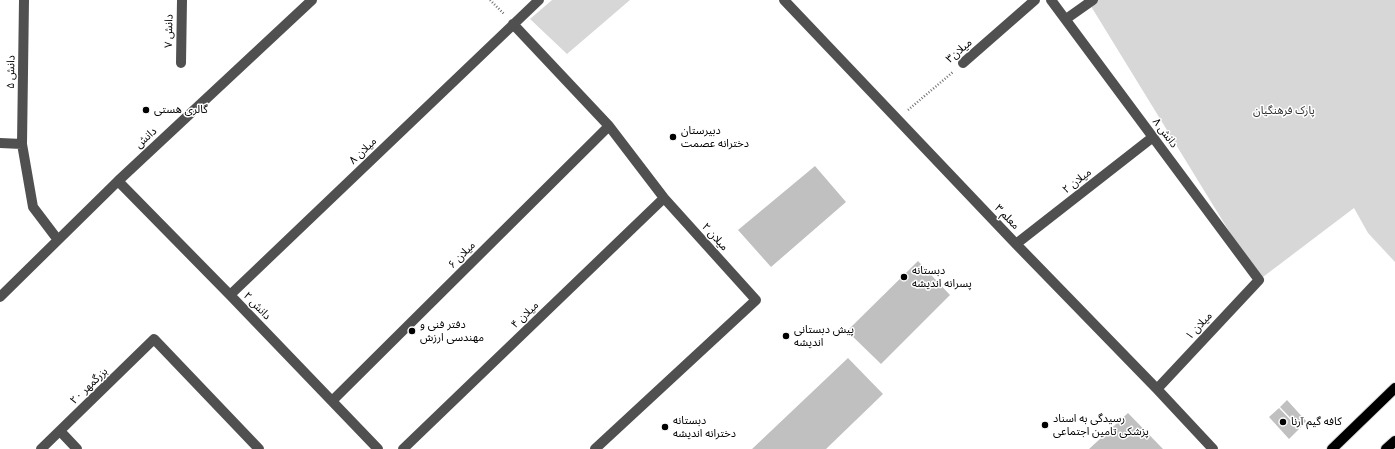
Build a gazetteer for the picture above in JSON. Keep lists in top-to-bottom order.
{
  "streets": {
    "street": [
      "دانش ۷",
      "میلان۳",
      "دانش ۵",
      "دانش ۸",
      "دانش",
      "میلان ۸",
      "میلان ۲",
      "معلم ۳",
      "میلان ۶",
      "دانش ۲",
      "میلان ۴",
      "میلان ۱",
      "بزرگمهر ۲۰"
    ]
  },
  "crossings": [
    ["میلان۳", "معلم ۳"],
    ["دانش ۵", "دانش"],
    ["دانش ۸", "میلان ۲"],
    ["دانش ۸", "میلان ۱"],
    ["دانش", "دانش ۲"],
    ["میلان ۸", "میلان ۲"],
    ["میلان ۸", "دانش ۲"],
    ["میلان ۲", "معلم ۳"],
    ["میلان ۲", "میلان ۶"],
    ["میلان ۲", "میلان ۴"],
    ["معلم ۳", "میلان ۱"],
    ["میلان ۶", "دانش ۲"]
  ],
  "parks": ["پارک فرهنگیان"],
  "places": [
    "گالری هستی",
    "دبیرستان دخترانه عصمت",
    "دبستانه پسرانه اندیشه",
    "دفتر فنی و مهندسی ارزش",
    "پیش دبستانی اندیشه",
    "کافه گیم آرنا",
    "رسیدگی به اسناد پزشکی تامین اجتماعی",
    "دبستانه دخترانه اندیشه"
  ]
}
